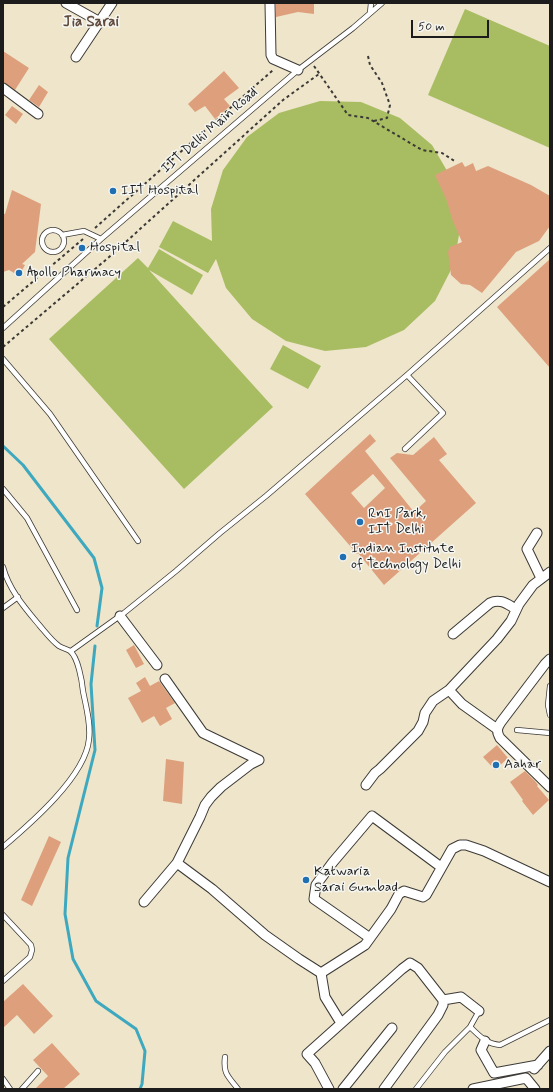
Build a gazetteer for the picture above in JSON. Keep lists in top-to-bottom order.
{
  "streets": {
    "lane": ["IIT Delhi Main Road"]
  },
  "districts": ["Jia Sarai"],
  "places": [
    "IIT Hospital",
    "Hospital",
    "Apollo Pharmacy",
    "RnI Park, IIT Delhi",
    "Indian Institute of Technology Delhi",
    "Aahar",
    "Katwaria Sarai Gumbad"
  ],
  "scale_bar": "50 m"
}
